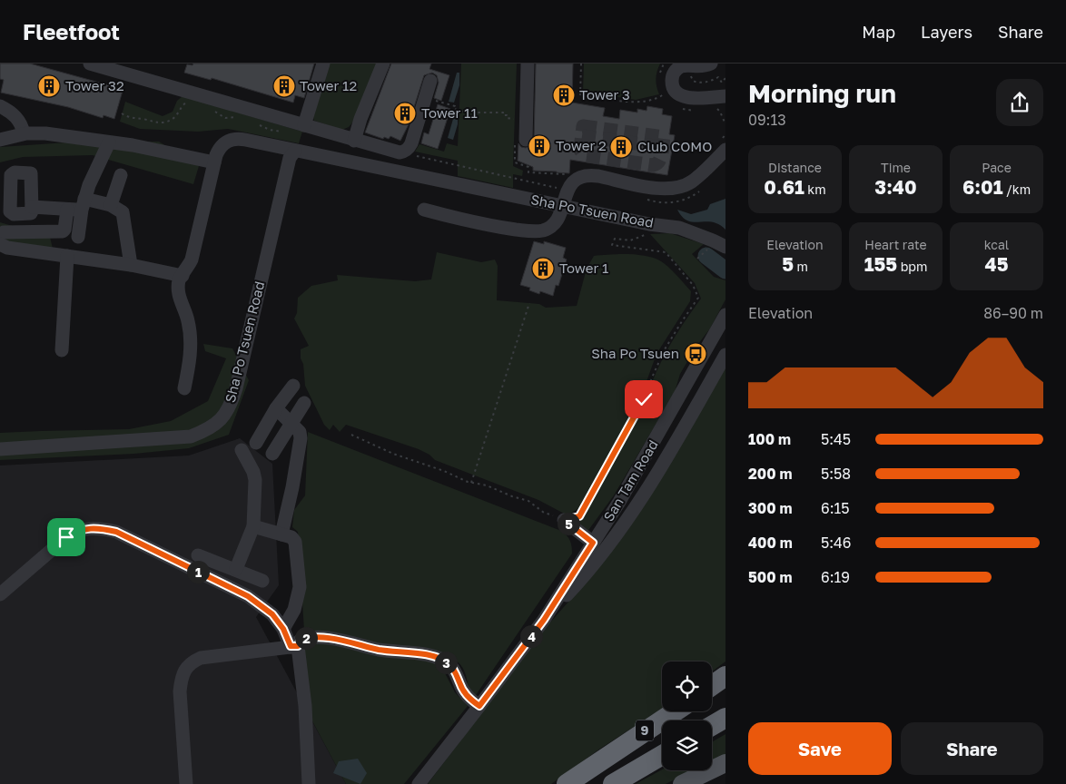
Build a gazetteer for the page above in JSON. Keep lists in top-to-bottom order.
{
  "streets": {
    "highway": ["9"],
    "street": ["Sha Po Tsuen Road", "San Tam Road"]
  },
  "places": {
    "building": [
      "Tower 32",
      "Tower 12",
      "Tower 3",
      "Tower 11",
      "Tower 2",
      "Club COMO",
      "Tower 1"
    ],
    "bus stop": ["Sha Po Tsuen"]
  },
  "page": {
    "header": "Fleetfoot",
    "nav": ["Map", "Layers", "Share"],
    "heading": ["Morning run", "09:13"],
    "stats": [
      ["Distance", "0.61 km"],
      ["Time", "3:40"],
      ["Pace", "6:01 /km"],
      ["Elevation", "5 m"],
      ["Heart rate", "155 bpm"],
      ["kcal", "45"]
    ],
    "chart": ["Elevation", "86–90 m"],
    "list": [
      {
        "name": "100 m",
        "note": "5:45"
      },
      {
        "name": "200 m",
        "note": "5:58"
      },
      {
        "name": "300 m",
        "note": "6:15"
      },
      {
        "name": "400 m",
        "note": "5:46"
      },
      {
        "name": "500 m",
        "note": "6:19"
      }
    ],
    "pins": [
      "5",
      "1",
      "4",
      "2",
      "3"
    ],
    "buttons": ["Save", "Share"]
  }
}
